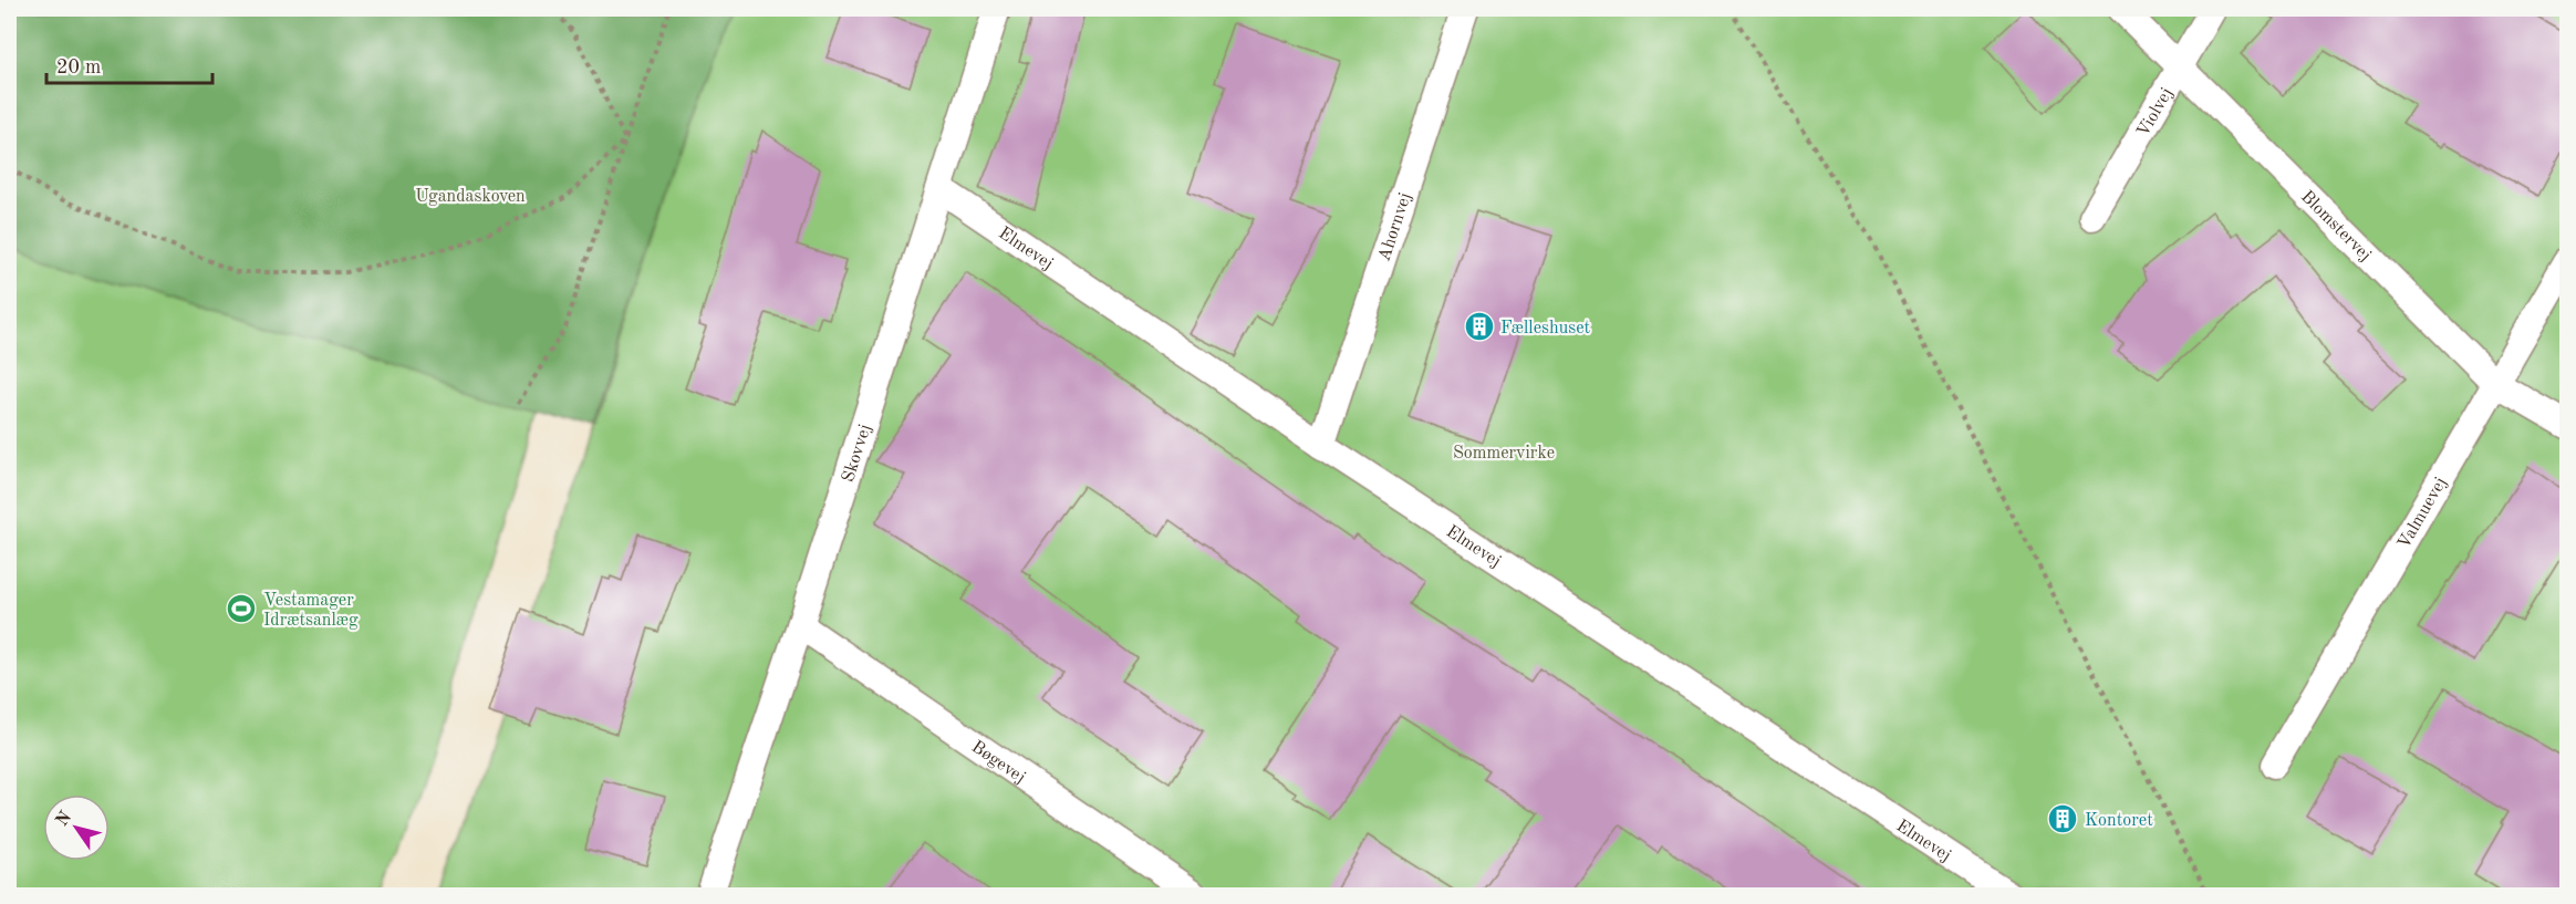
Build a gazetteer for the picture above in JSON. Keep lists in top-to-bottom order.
{
  "streets": {
    "lane": [
      "Violvej",
      "Blomstervej",
      "Ahornvej",
      "Elmevej",
      "Skovvej",
      "Valmuevej",
      "Bøgevej"
    ]
  },
  "crossings": [
    ["Violvej", "Blomstervej"],
    ["Blomstervej", "Valmuevej"],
    ["Ahornvej", "Elmevej"],
    ["Elmevej", "Skovvej"],
    ["Skovvej", "Bøgevej"]
  ],
  "parks": ["Ugandaskoven", "Sommervirke"],
  "places": {
    "building": ["Fælleshuset", "Kontoret"],
    "sports": ["Vestamager Idrætsanlæg"]
  },
  "scale_bar": "20 m",
  "north": "top left"
}
